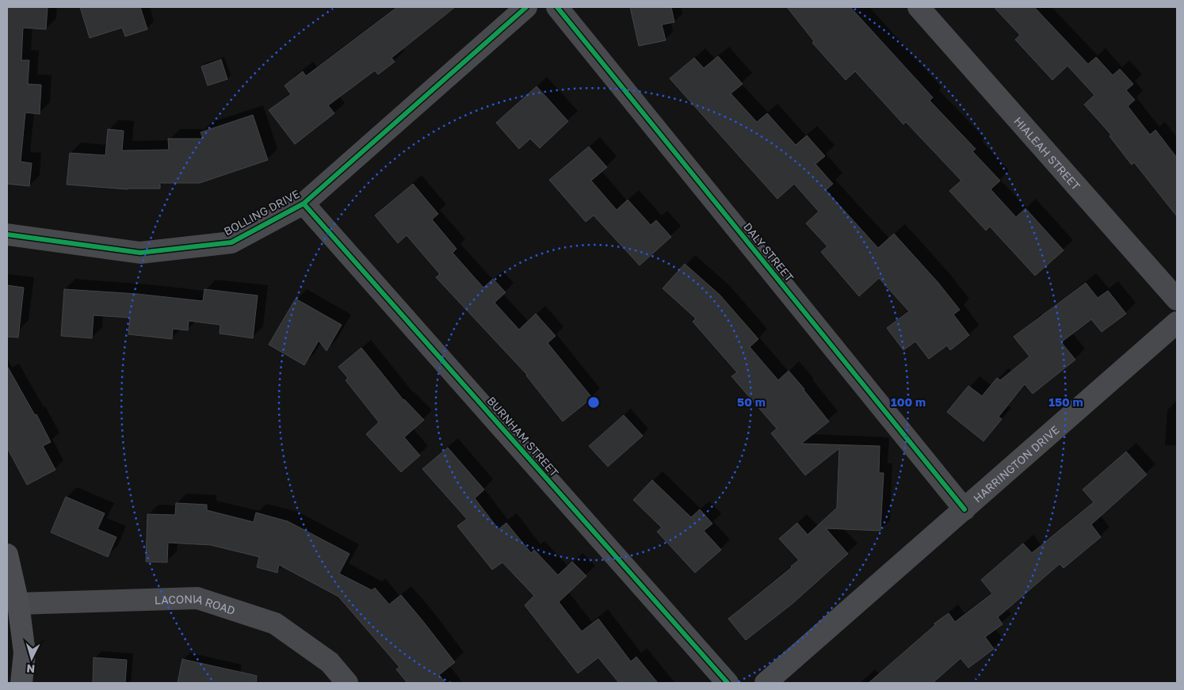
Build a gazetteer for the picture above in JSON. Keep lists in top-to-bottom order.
{
  "streets": {
    "street": [
      "HIALEAH STREET",
      "BOLLING DRIVE",
      "DALY STREET",
      "BURNHAM STREET",
      "HARRINGTON DRIVE",
      "LACONIA ROAD"
    ]
  },
  "crossings": [
    ["BOLLING DRIVE", "BURNHAM STREET"],
    ["DALY STREET", "HARRINGTON DRIVE"]
  ],
  "north": "bottom",
  "rings": ["50 m", "100 m", "150 m"]
}
